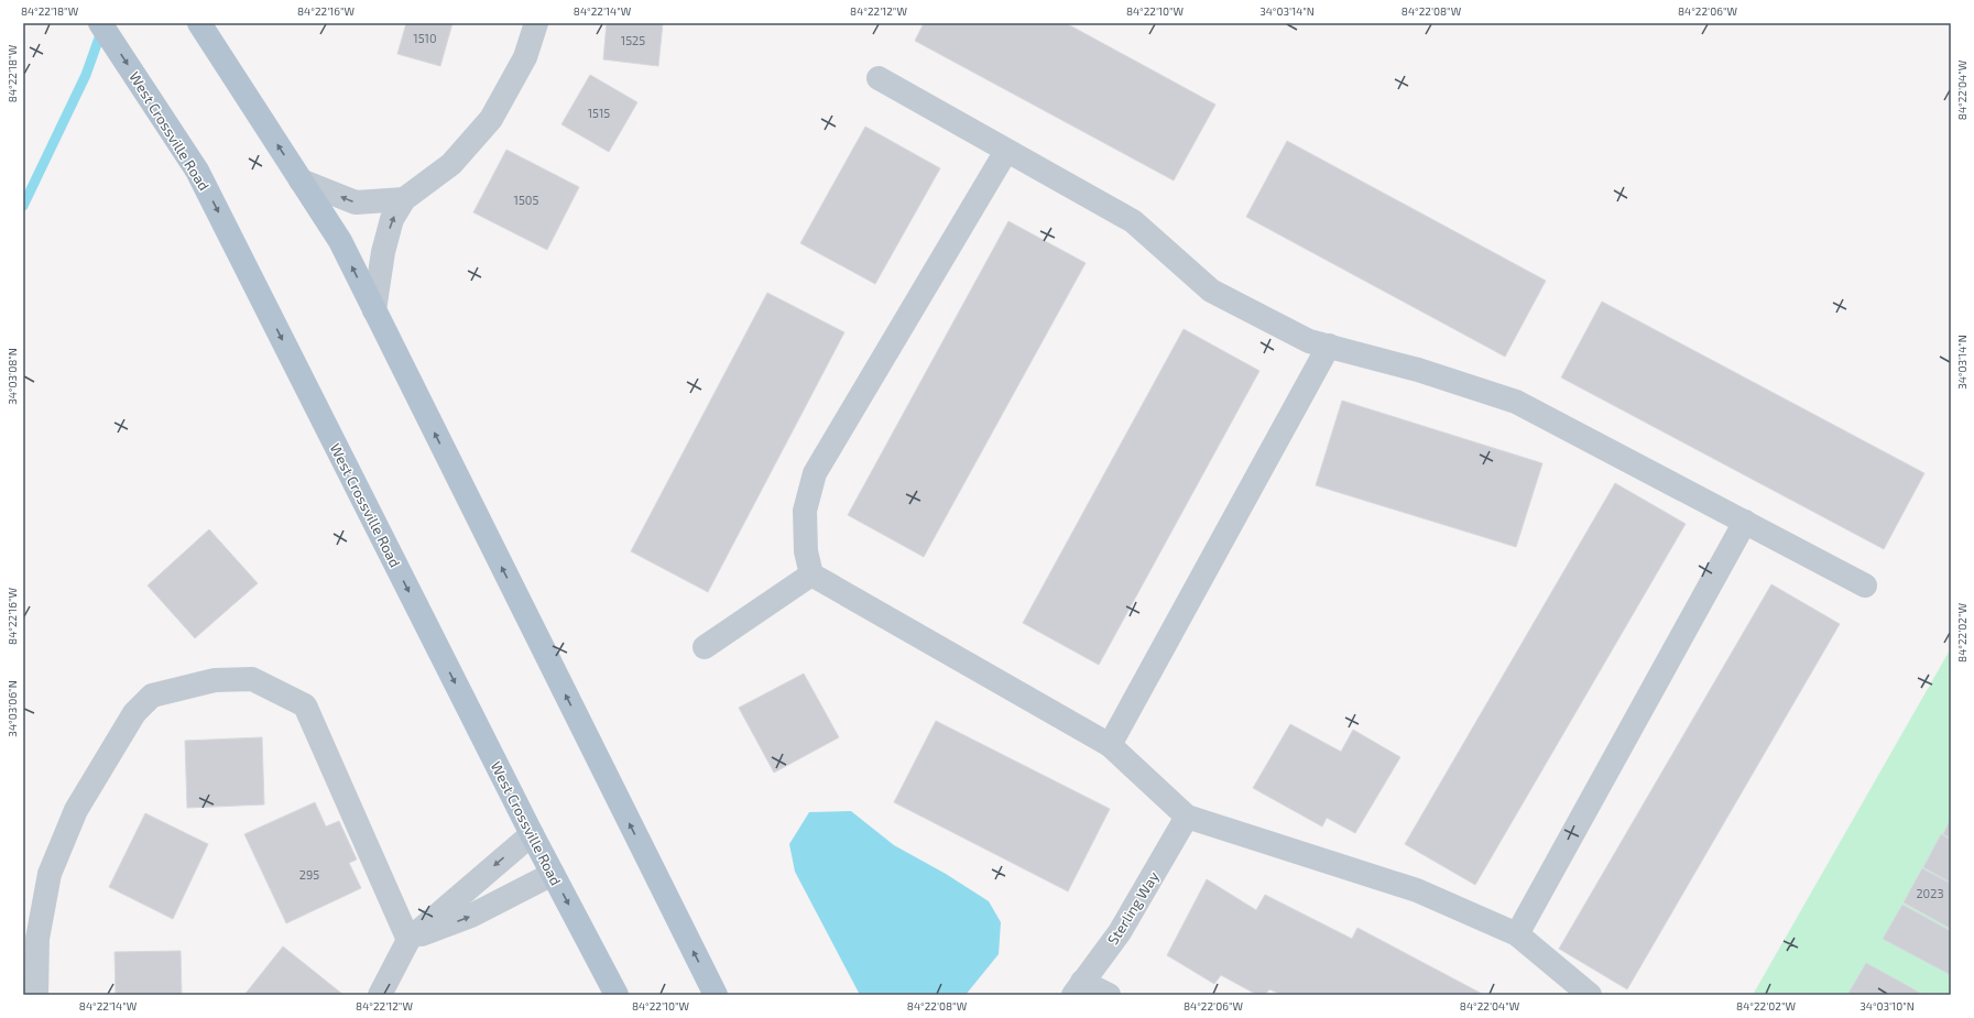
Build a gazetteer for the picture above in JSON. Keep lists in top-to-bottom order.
{
  "streets": {
    "main road": ["West Crossville Road"],
    "street": ["Sterling Way"]
  },
  "house_numbers": [
    "1510",
    "1525",
    "1515",
    "1505",
    "295",
    "2023"
  ],
  "coordinates": [
    "84°22'18\"W",
    "84°22'16\"W",
    "84°22'14\"W",
    "84°22'12\"W",
    "84°22'10\"W",
    "34°03'14\"N",
    "84°22'08\"W",
    "84°22'06\"W",
    "84°22'04\"W",
    "34°03'08\"N",
    "84°22'02\"W",
    "34°03'06\"N",
    "34°03'10\"N"
  ]
}
